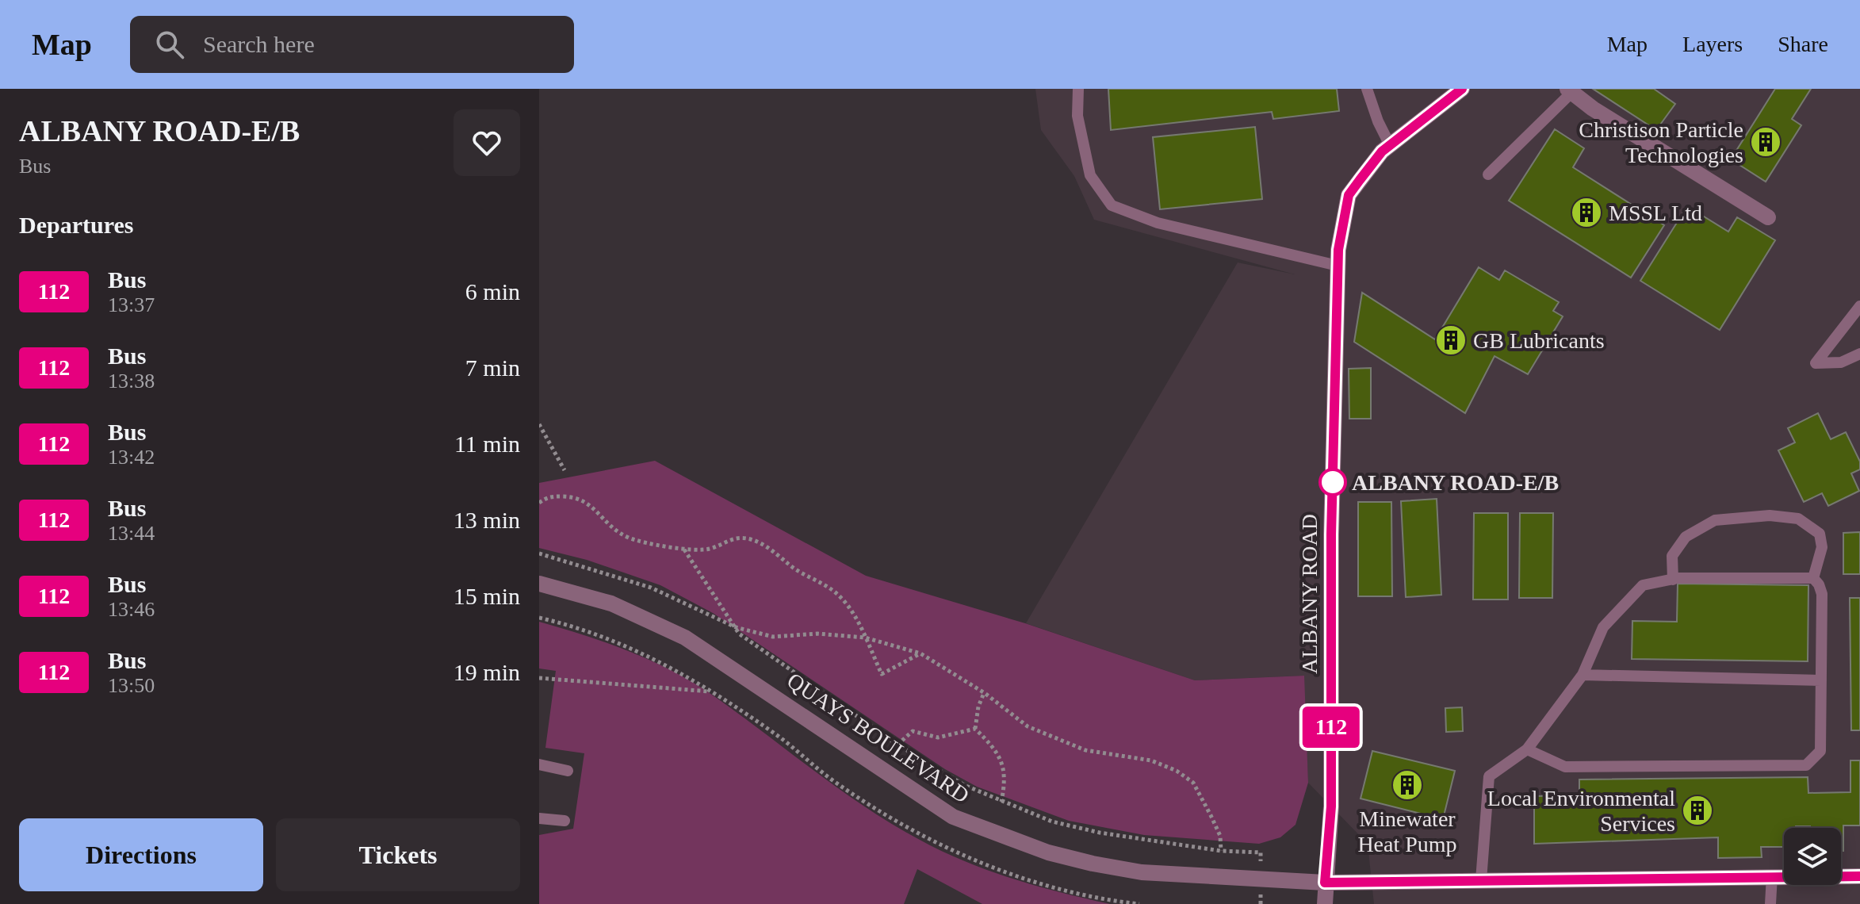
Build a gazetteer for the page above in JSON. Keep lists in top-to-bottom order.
{
  "streets": {
    "street": ["ALBANY ROAD", "QUAYS BOULEVARD"]
  },
  "crossings": [
    ["ALBANY ROAD", "QUAYS BOULEVARD"]
  ],
  "places": {
    "building": [
      "Christison Particle Technologies",
      "MSSL Ltd",
      "GB Lubricants",
      "Minewater Heat Pump",
      "Local Environmental Services"
    ],
    "other": ["ALBANY ROAD-E/B"]
  },
  "lines": ["bus line 112"],
  "page": {
    "header": "Map",
    "search": "Search here",
    "nav": ["Map", "Layers", "Share"],
    "heading": [
      ["ALBANY ROAD-E/B", "Bus"],
      "Departures"
    ],
    "on_map": "112",
    "list": [
      {
        "mark": "112",
        "name": "Bus",
        "note": "13:37",
        "value": "6 min"
      },
      {
        "mark": "112",
        "name": "Bus",
        "note": "13:38",
        "value": "7 min"
      },
      {
        "mark": "112",
        "name": "Bus",
        "note": "13:42",
        "value": "11 min"
      },
      {
        "mark": "112",
        "name": "Bus",
        "note": "13:44",
        "value": "13 min"
      },
      {
        "mark": "112",
        "name": "Bus",
        "note": "13:46",
        "value": "15 min"
      },
      {
        "mark": "112",
        "name": "Bus",
        "note": "13:50",
        "value": "19 min"
      }
    ],
    "buttons": ["Directions", "Tickets"]
  }
}
